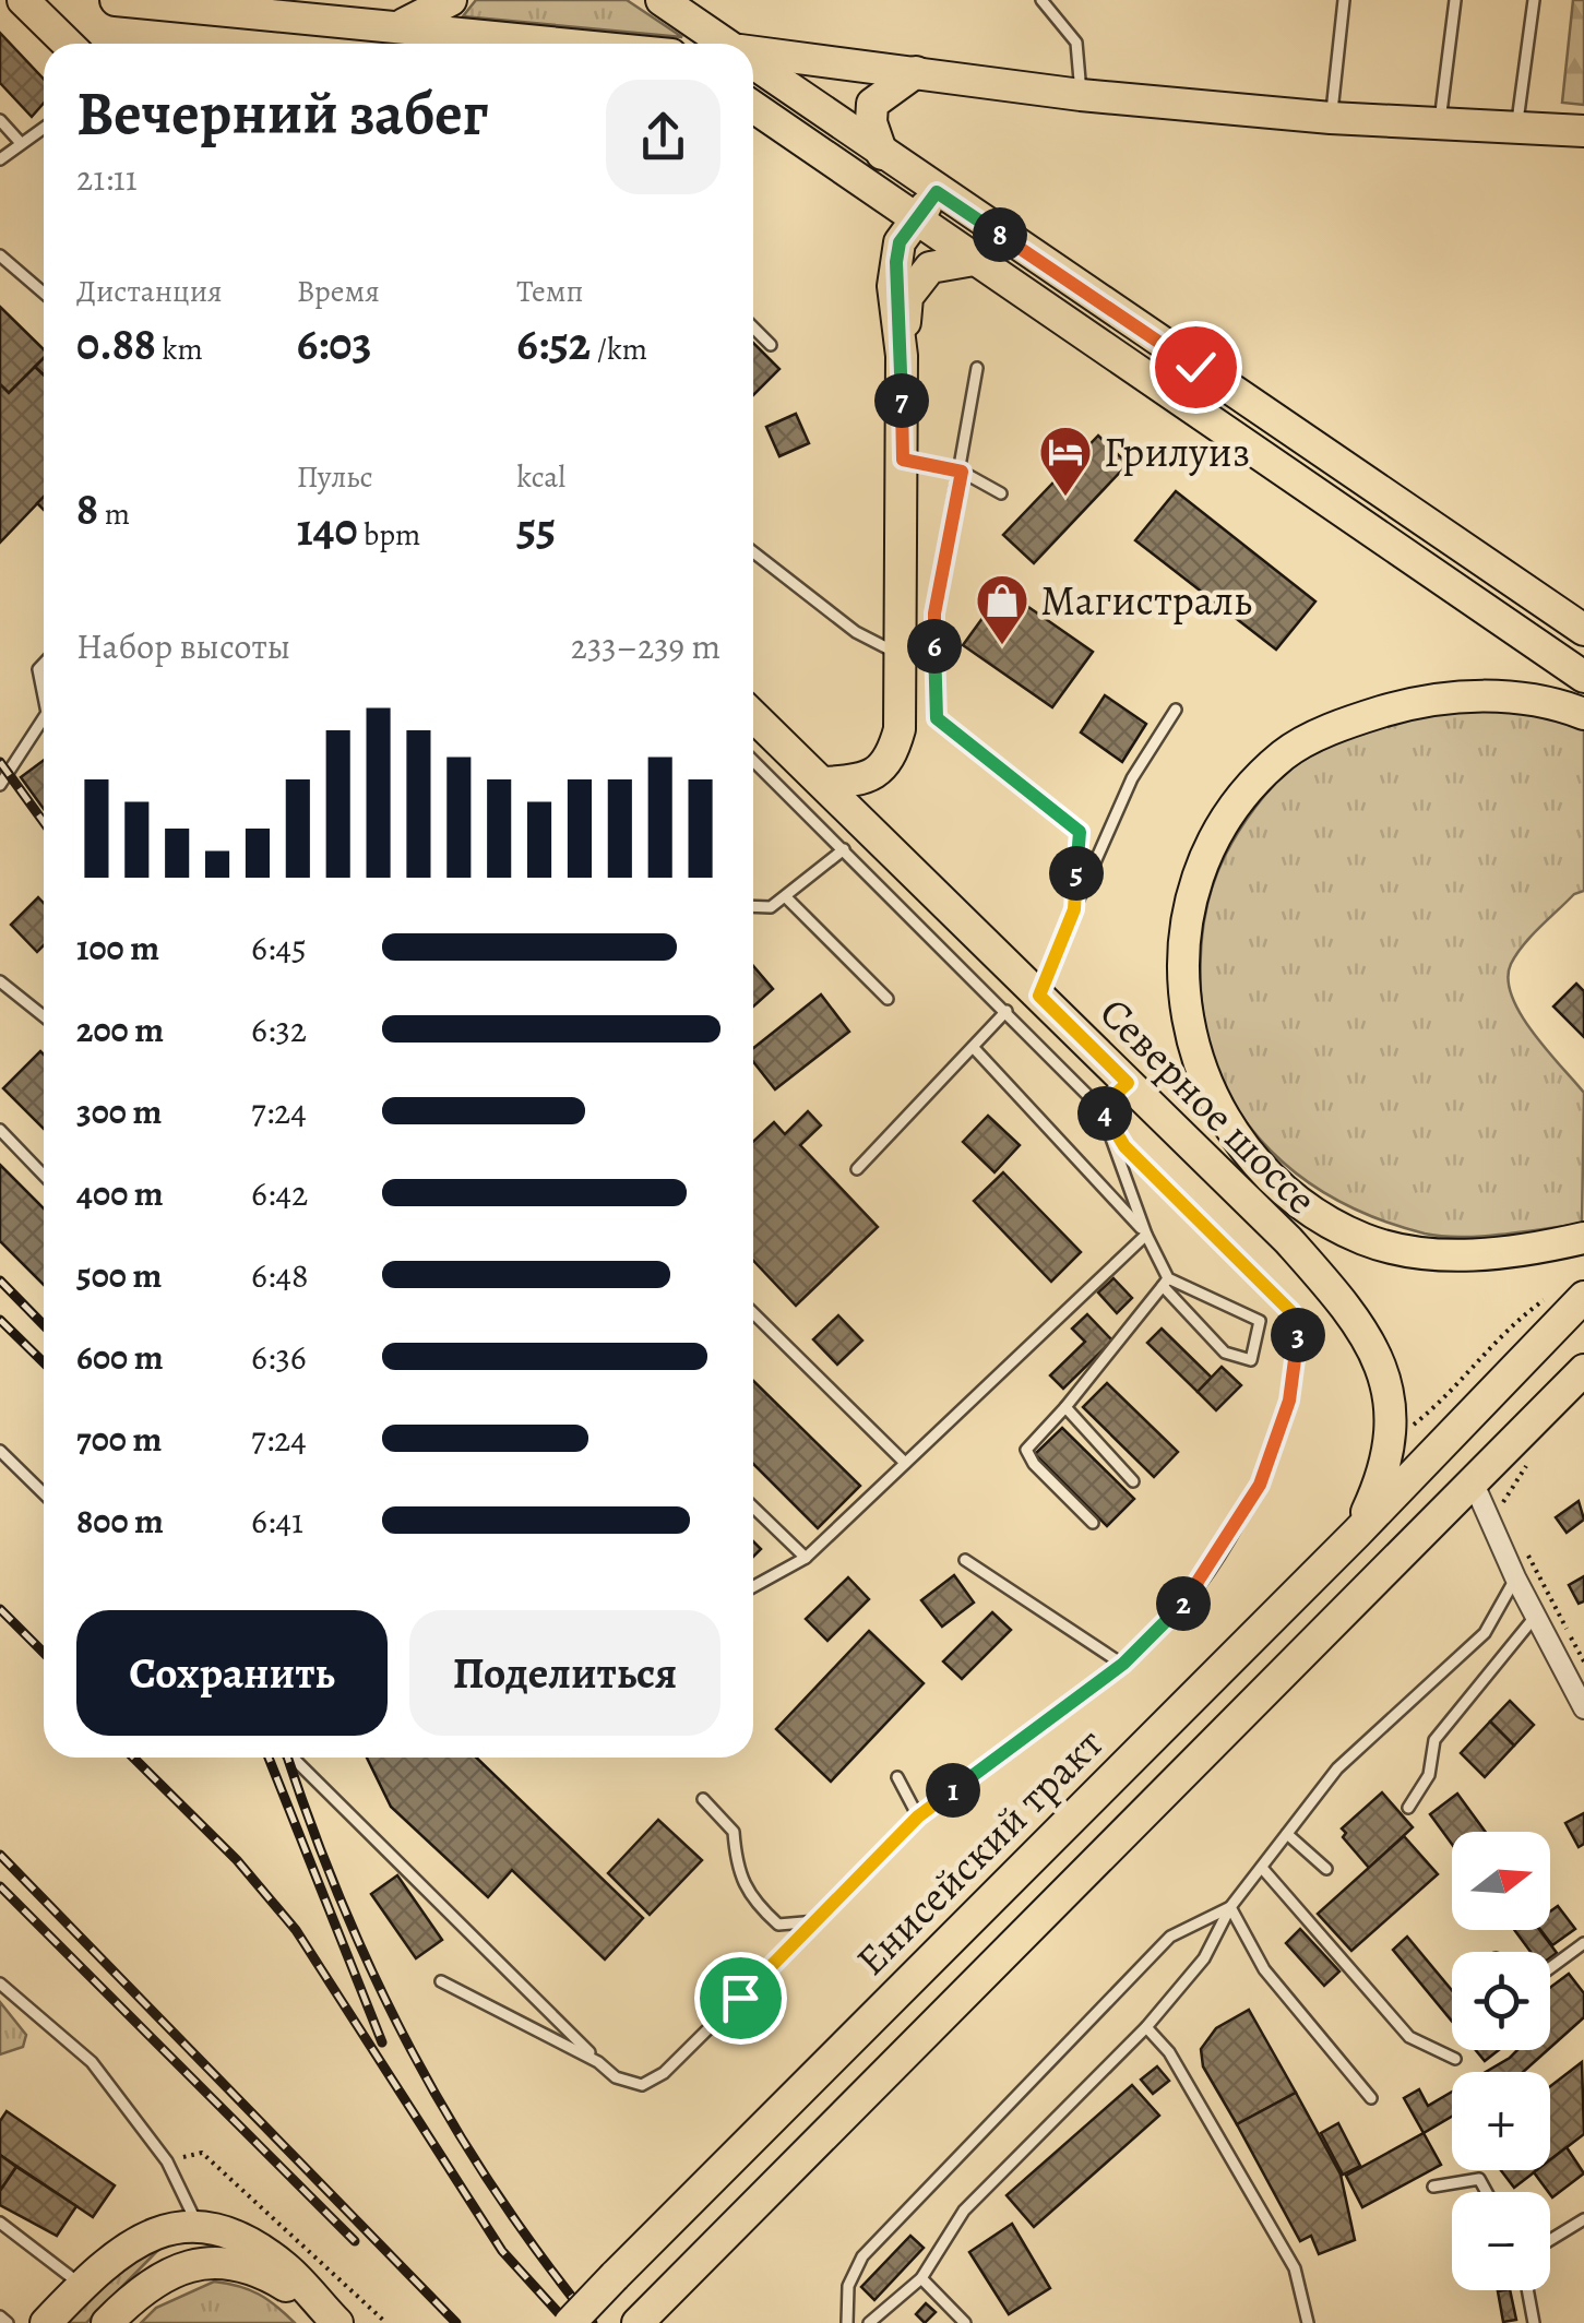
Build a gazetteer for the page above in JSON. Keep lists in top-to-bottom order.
{
  "streets": {
    "main road": ["Северное шоссе", "Енисейский тракт"]
  },
  "crossings": [
    ["Северное шоссе", "Енисейский тракт"]
  ],
  "places": {
    "hotel": ["Грилуиз"],
    "shop": ["Магистраль"]
  },
  "north": "right",
  "page": {
    "heading": ["Вечерний забег", "21:11"],
    "pins": [
      "8",
      "7",
      "6",
      "5",
      "4",
      "3",
      "2",
      "1"
    ],
    "stats": [
      ["Дистанция", "0.88 km"],
      ["Время", "6:03"],
      ["Темп", "6:52 /km"],
      ["8 m"],
      ["Пульс", "140 bpm"],
      ["kcal", "55"]
    ],
    "chart": ["Набор высоты", "233–239 m"],
    "list": [
      {
        "name": "100 m",
        "note": "6:45"
      },
      {
        "name": "200 m",
        "note": "6:32"
      },
      {
        "name": "300 m",
        "note": "7:24"
      },
      {
        "name": "400 m",
        "note": "6:42"
      },
      {
        "name": "500 m",
        "note": "6:48"
      },
      {
        "name": "600 m",
        "note": "6:36"
      },
      {
        "name": "700 m",
        "note": "7:24"
      },
      {
        "name": "800 m",
        "note": "6:41"
      }
    ],
    "buttons": ["Сохранить", "Поделиться"],
    "map_buttons": ["+", "−"]
  }
}
